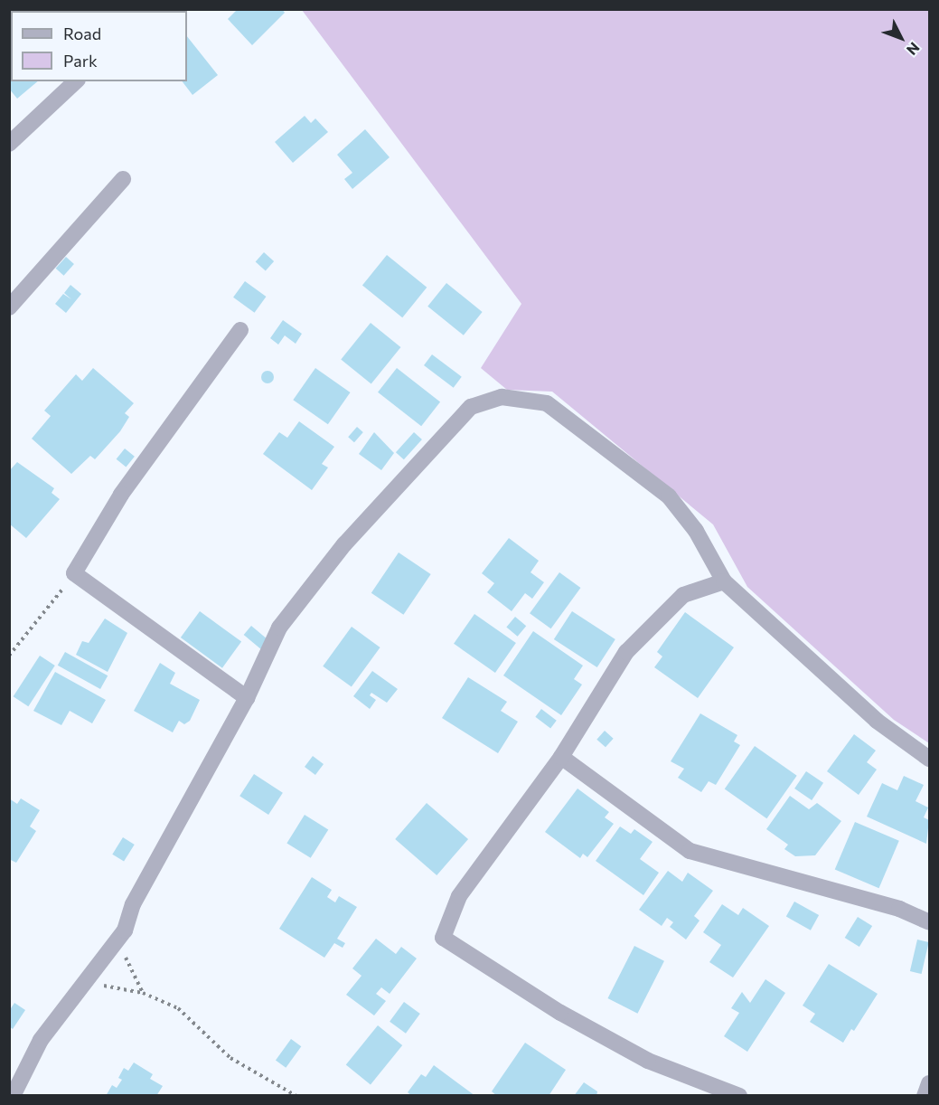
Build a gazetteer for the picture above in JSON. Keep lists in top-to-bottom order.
{
  "legend": ["Road", "Park"],
  "north": "bottom right"
}
